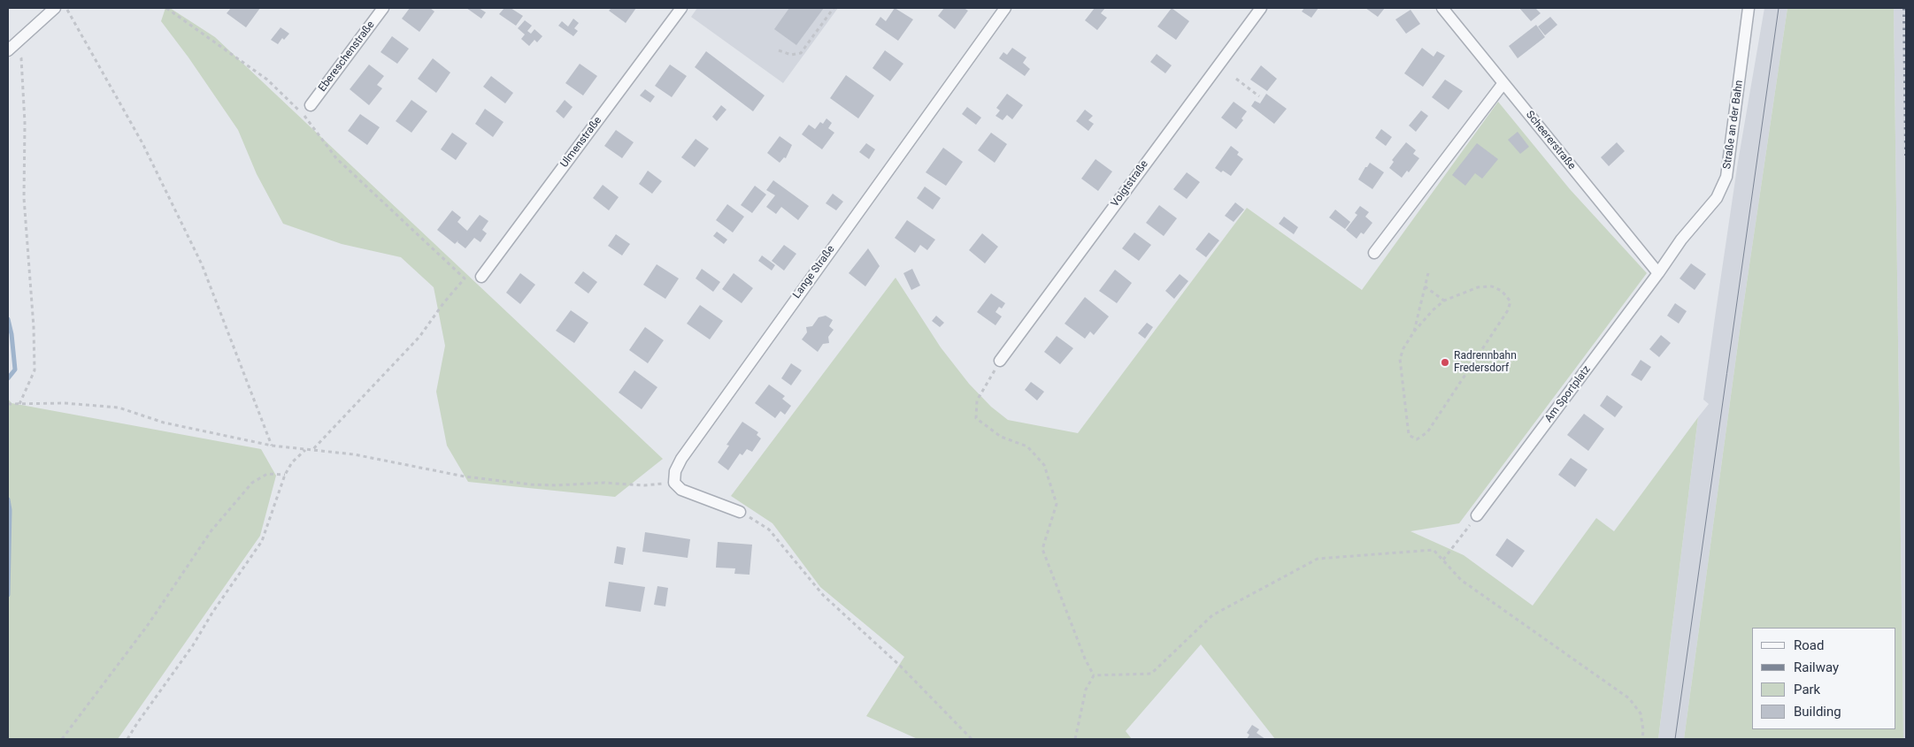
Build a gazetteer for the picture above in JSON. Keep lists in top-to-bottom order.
{
  "streets": {
    "street": [
      "Ebereschenstraße",
      "Straße an der Bahn",
      "Scheererstraße",
      "Ulmenstraße",
      "Voigtstraße",
      "Lange Straße",
      "Am Sportplatz"
    ]
  },
  "crossings": [
    ["Straße an der Bahn", "Scheererstraße"],
    ["Straße an der Bahn", "Am Sportplatz"],
    ["Scheererstraße", "Am Sportplatz"]
  ],
  "places": ["Radrennbahn Fredersdorf"],
  "legend": [
    "Road",
    "Railway",
    "Park",
    "Building"
  ]
}
